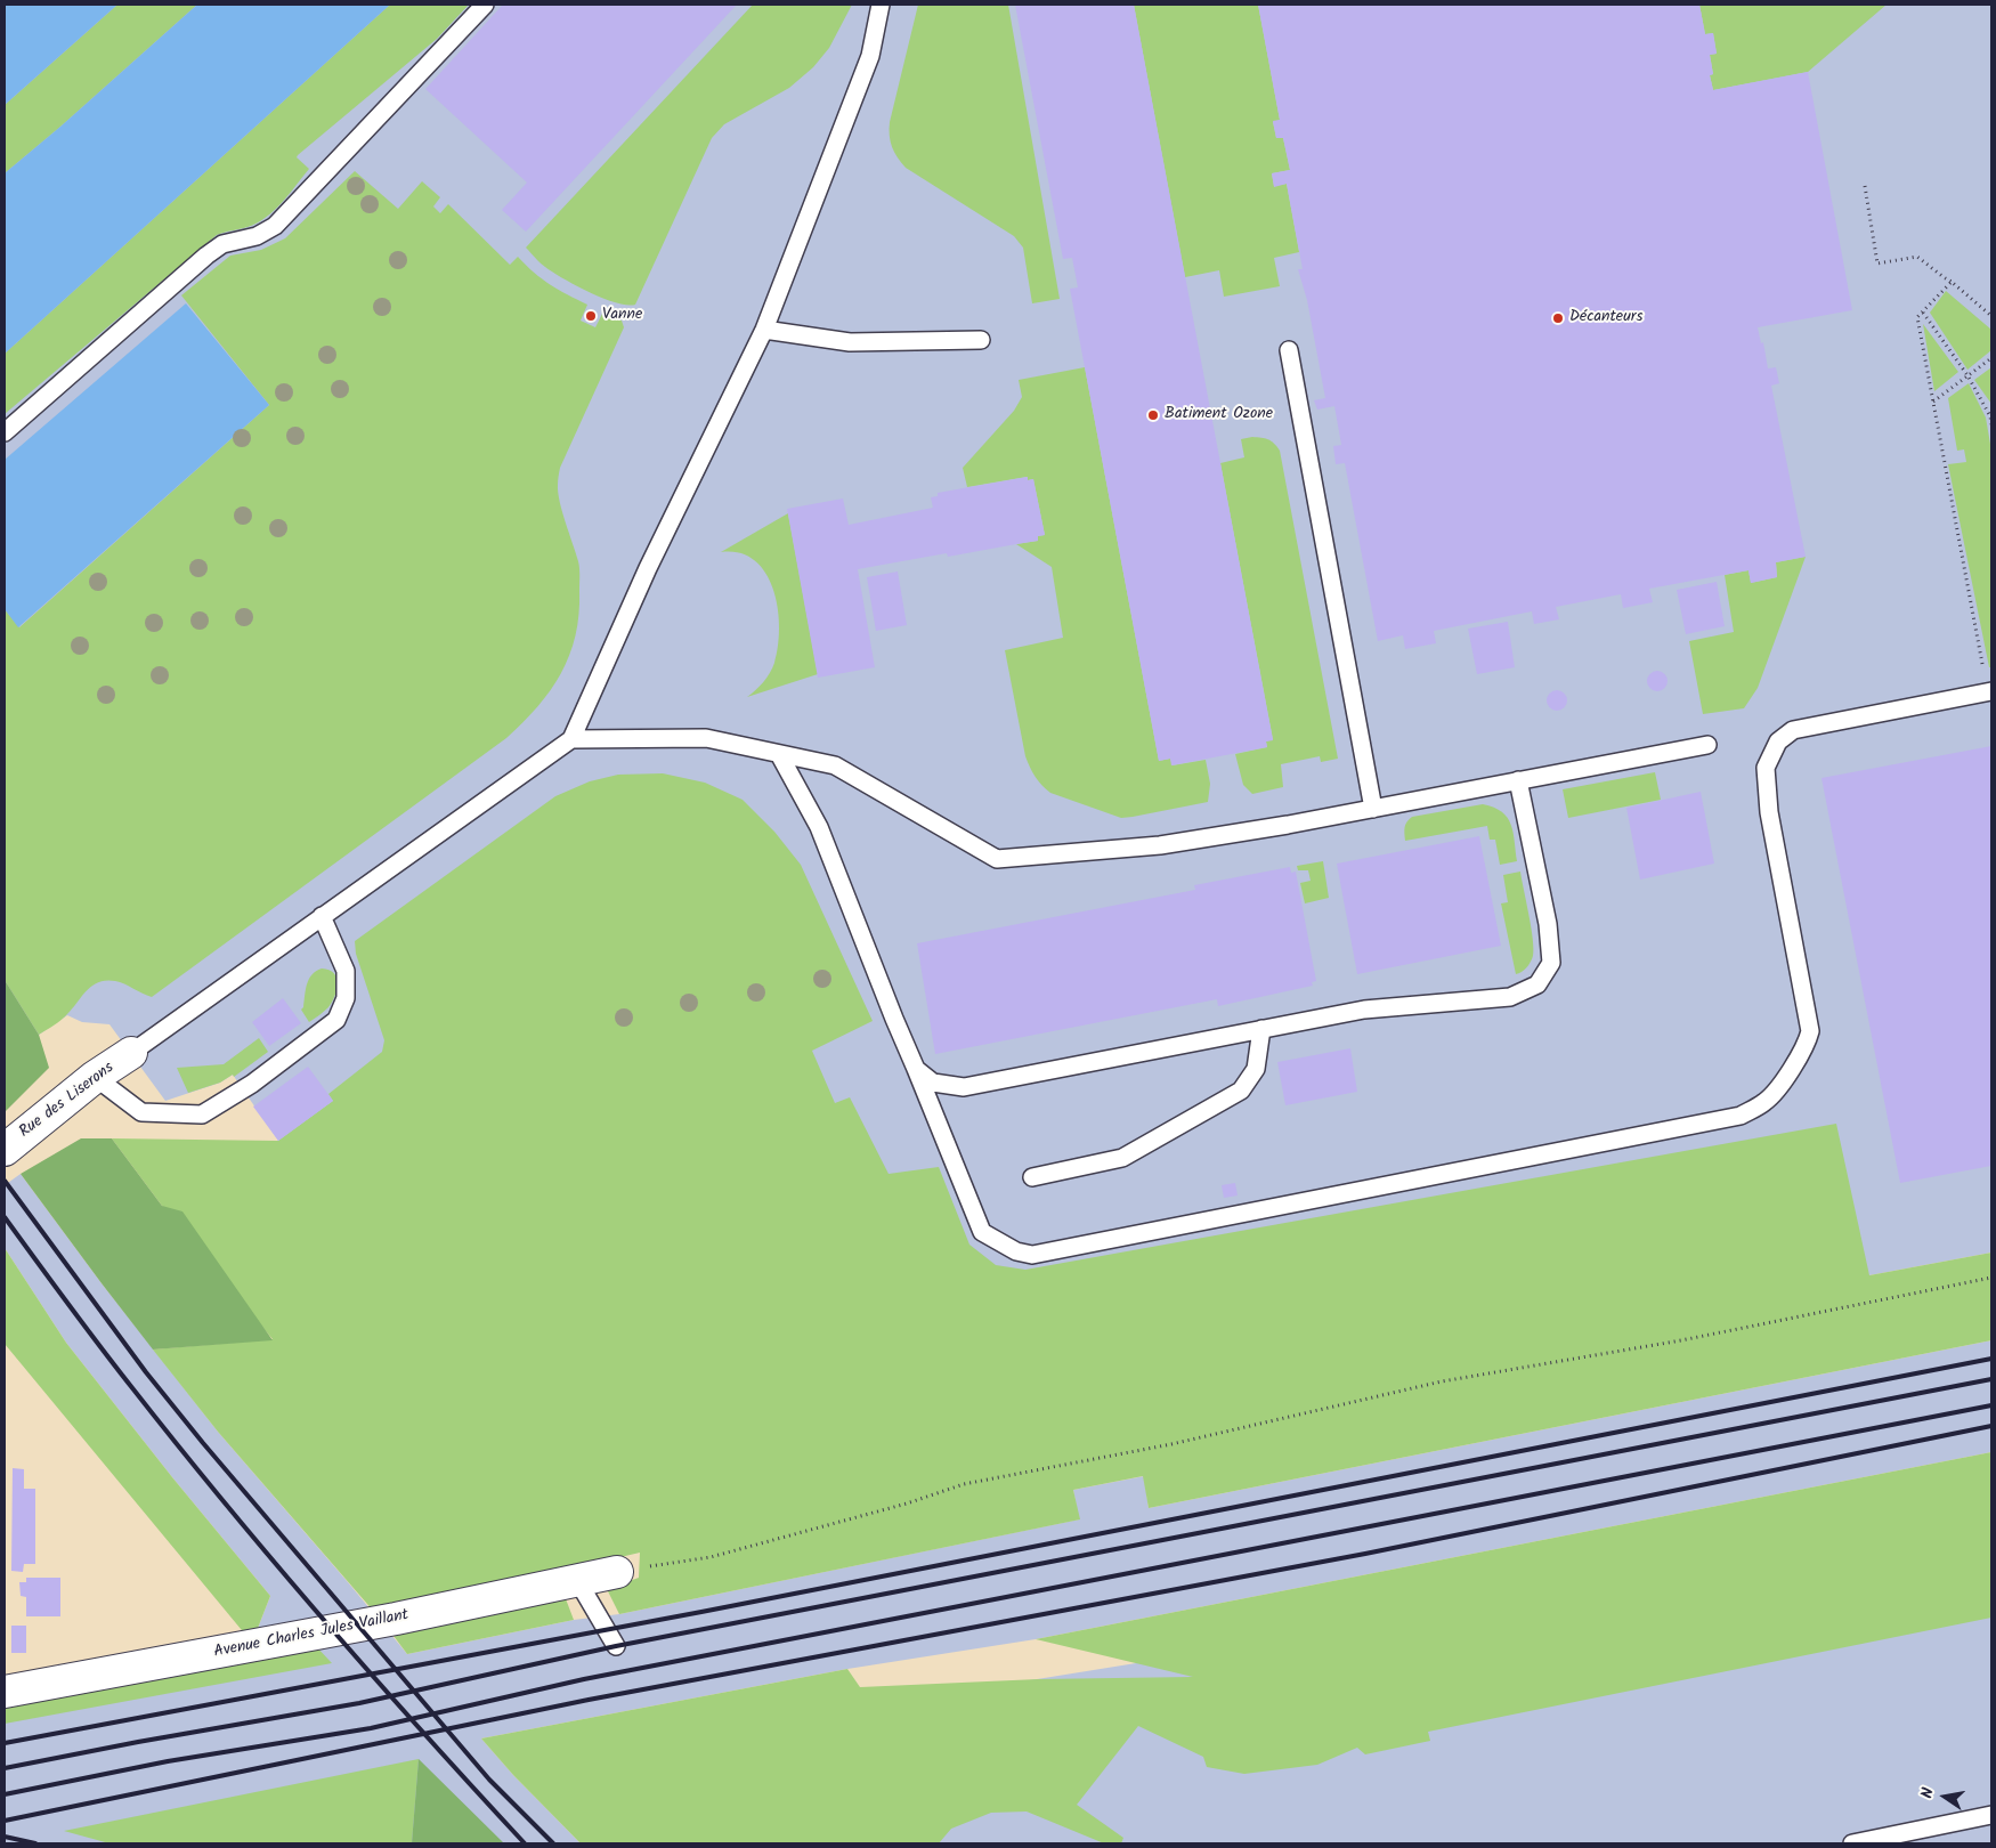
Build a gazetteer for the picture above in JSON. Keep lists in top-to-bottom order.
{
  "streets": {
    "street": ["Rue des Liserons", "Avenue Charles Jules Vaillant"]
  },
  "places": ["Vanne", "Décanteurs", "Batiment Ozone"],
  "north": "left"
}
